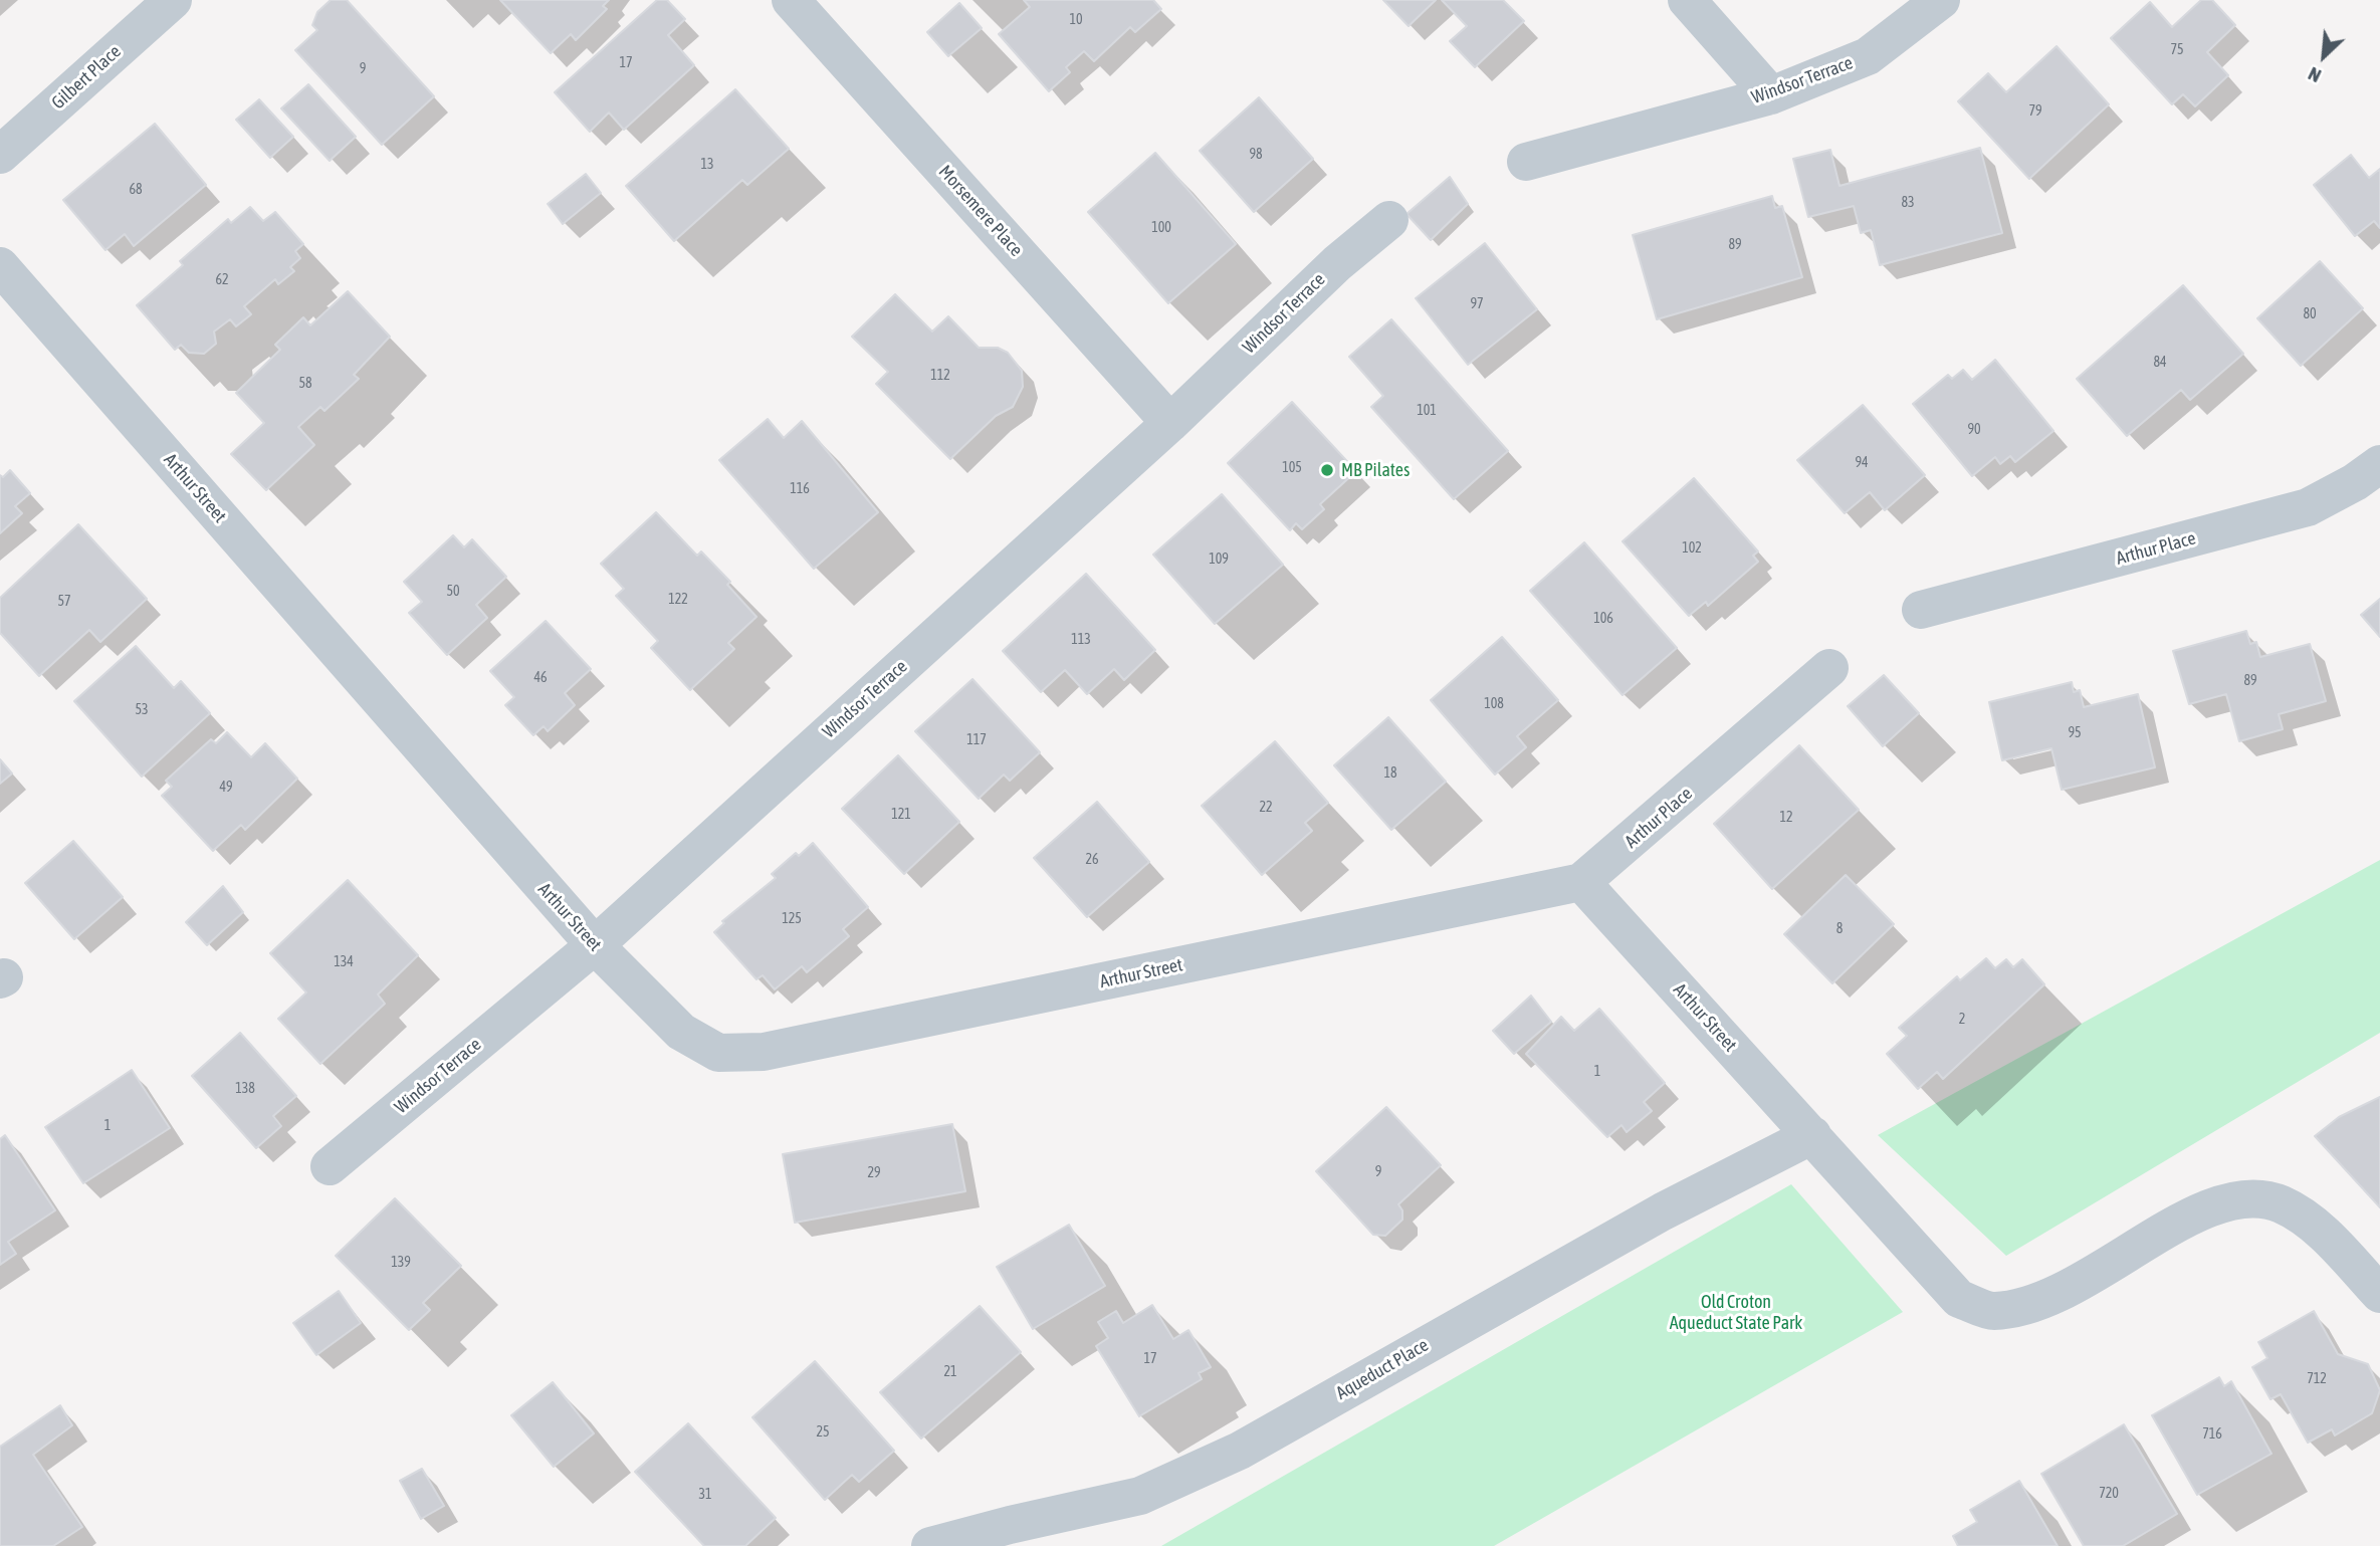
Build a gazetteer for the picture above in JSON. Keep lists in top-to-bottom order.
{
  "streets": {
    "street": [
      "Gilbert Place",
      "Windsor Terrace",
      "Morsemere Place",
      "Arthur Street",
      "Arthur Place",
      "Aqueduct Place"
    ]
  },
  "crossings": [
    ["Windsor Terrace", "Morsemere Place"],
    ["Windsor Terrace", "Arthur Street"],
    ["Arthur Street", "Arthur Place"],
    ["Arthur Street", "Aqueduct Place"]
  ],
  "parks": ["Old Croton Aqueduct State Park"],
  "places": ["MB Pilates"],
  "house_numbers": [
    "10",
    "75",
    "17",
    "9",
    "79",
    "98",
    "13",
    "68",
    "83",
    "100",
    "89",
    "62",
    "97",
    "80",
    "84",
    "112",
    "58",
    "101",
    "90",
    "94",
    "105",
    "116",
    "102",
    "109",
    "50",
    "122",
    "57",
    "106",
    "113",
    "46",
    "89",
    "108",
    "53",
    "95",
    "117",
    "18",
    "49",
    "22",
    "121",
    "12",
    "26",
    "125",
    "8",
    "134",
    "2",
    "1",
    "138",
    "1",
    "9",
    "29",
    "139",
    "17",
    "21",
    "712",
    "25",
    "716",
    "720",
    "31"
  ],
  "north": "bottom left"
}
